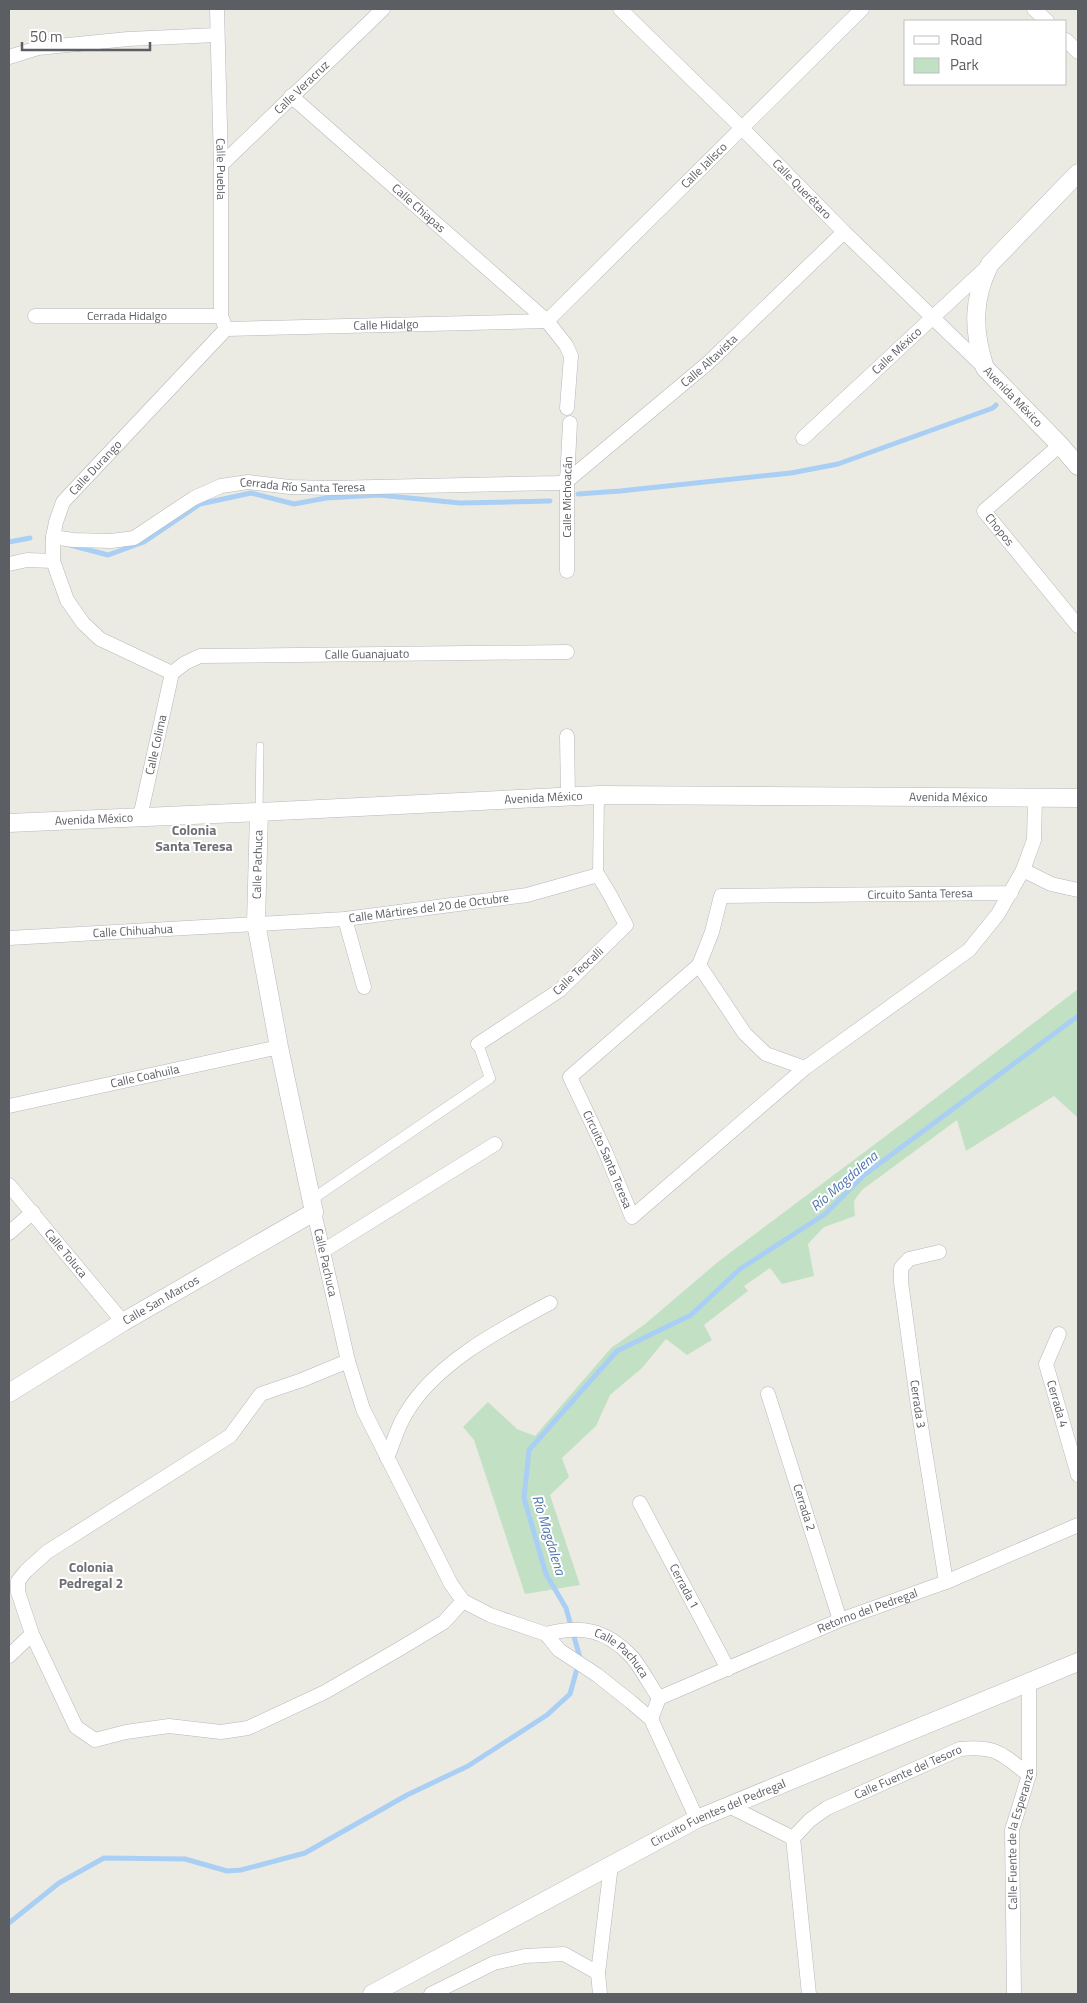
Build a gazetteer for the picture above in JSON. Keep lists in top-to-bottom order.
{
  "streets": {
    "street": [
      "Calle Veracruz",
      "Calle Jalisco",
      "Calle Puebla",
      "Calle Querétaro",
      "Calle Chiapas",
      "Cerrada Hidalgo",
      "Calle Hidalgo",
      "Calle México",
      "Calle Altavista",
      "Avenida México",
      "Calle Durango",
      "Cerrada Río Santa Teresa",
      "Calle Michoacán",
      "Chopos",
      "Calle Guanajuato",
      "Calle Colima",
      "Calle Pachuca",
      "Circuito Santa Teresa",
      "Calle Mártires del 20 de Octubre",
      "Calle Chihuahua",
      "Calle Teocalli",
      "Calle Coahuila",
      "Calle Toluca",
      "Calle San Marcos",
      "Cerrada 3",
      "Cerrada 4",
      "Cerrada 2",
      "Cerrada 1",
      "Retorno del Pedregal",
      "Calle Fuente del Tesoro",
      "Circuito Fuentes del Pedregal",
      "Calle Fuente de la Esperanza"
    ]
  },
  "crossings": [
    ["Calle Veracruz", "Calle Puebla"],
    ["Calle Veracruz", "Calle Chiapas"],
    ["Calle Jalisco", "Calle Querétaro"],
    ["Calle Jalisco", "Calle Chiapas"],
    ["Calle Jalisco", "Calle Hidalgo"],
    ["Calle Puebla", "Cerrada Hidalgo"],
    ["Calle Puebla", "Calle Hidalgo"],
    ["Calle Puebla", "Calle Durango"],
    ["Calle Querétaro", "Calle México"],
    ["Calle Querétaro", "Calle Altavista"],
    ["Calle Querétaro", "Avenida México"],
    ["Calle Chiapas", "Calle Hidalgo"],
    ["Cerrada Hidalgo", "Calle Hidalgo"],
    ["Cerrada Hidalgo", "Calle Durango"],
    ["Calle Hidalgo", "Calle Durango"],
    ["Calle México", "Avenida México"],
    ["Calle Altavista", "Cerrada Río Santa Teresa"],
    ["Calle Altavista", "Calle Michoacán"],
    ["Avenida México", "Chopos"],
    ["Avenida México", "Calle Colima"],
    ["Avenida México", "Calle Pachuca"],
    ["Avenida México", "Circuito Santa Teresa"],
    ["Calle Durango", "Cerrada Río Santa Teresa"],
    ["Calle Durango", "Calle Guanajuato"],
    ["Calle Durango", "Calle Colima"],
    ["Cerrada Río Santa Teresa", "Calle Michoacán"],
    ["Calle Guanajuato", "Calle Colima"],
    ["Calle Pachuca", "Calle Mártires del 20 de Octubre"],
    ["Calle Pachuca", "Calle Chihuahua"],
    ["Calle Pachuca", "Calle Coahuila"],
    ["Calle Pachuca", "Calle San Marcos"],
    ["Calle Pachuca", "Retorno del Pedregal"],
    ["Calle Mártires del 20 de Octubre", "Calle Chihuahua"],
    ["Calle Mártires del 20 de Octubre", "Calle Teocalli"],
    ["Calle Toluca", "Calle San Marcos"],
    ["Cerrada 3", "Retorno del Pedregal"],
    ["Cerrada 2", "Retorno del Pedregal"],
    ["Cerrada 1", "Retorno del Pedregal"],
    ["Calle Fuente del Tesoro", "Calle Fuente de la Esperanza"],
    ["Circuito Fuentes del Pedregal", "Calle Fuente de la Esperanza"]
  ],
  "districts": ["Colonia Santa Teresa", "Colonia Pedregal 2"],
  "water": ["Río Magdalena"],
  "legend": ["Road", "Park"],
  "scale_bar": "50 m"
}
